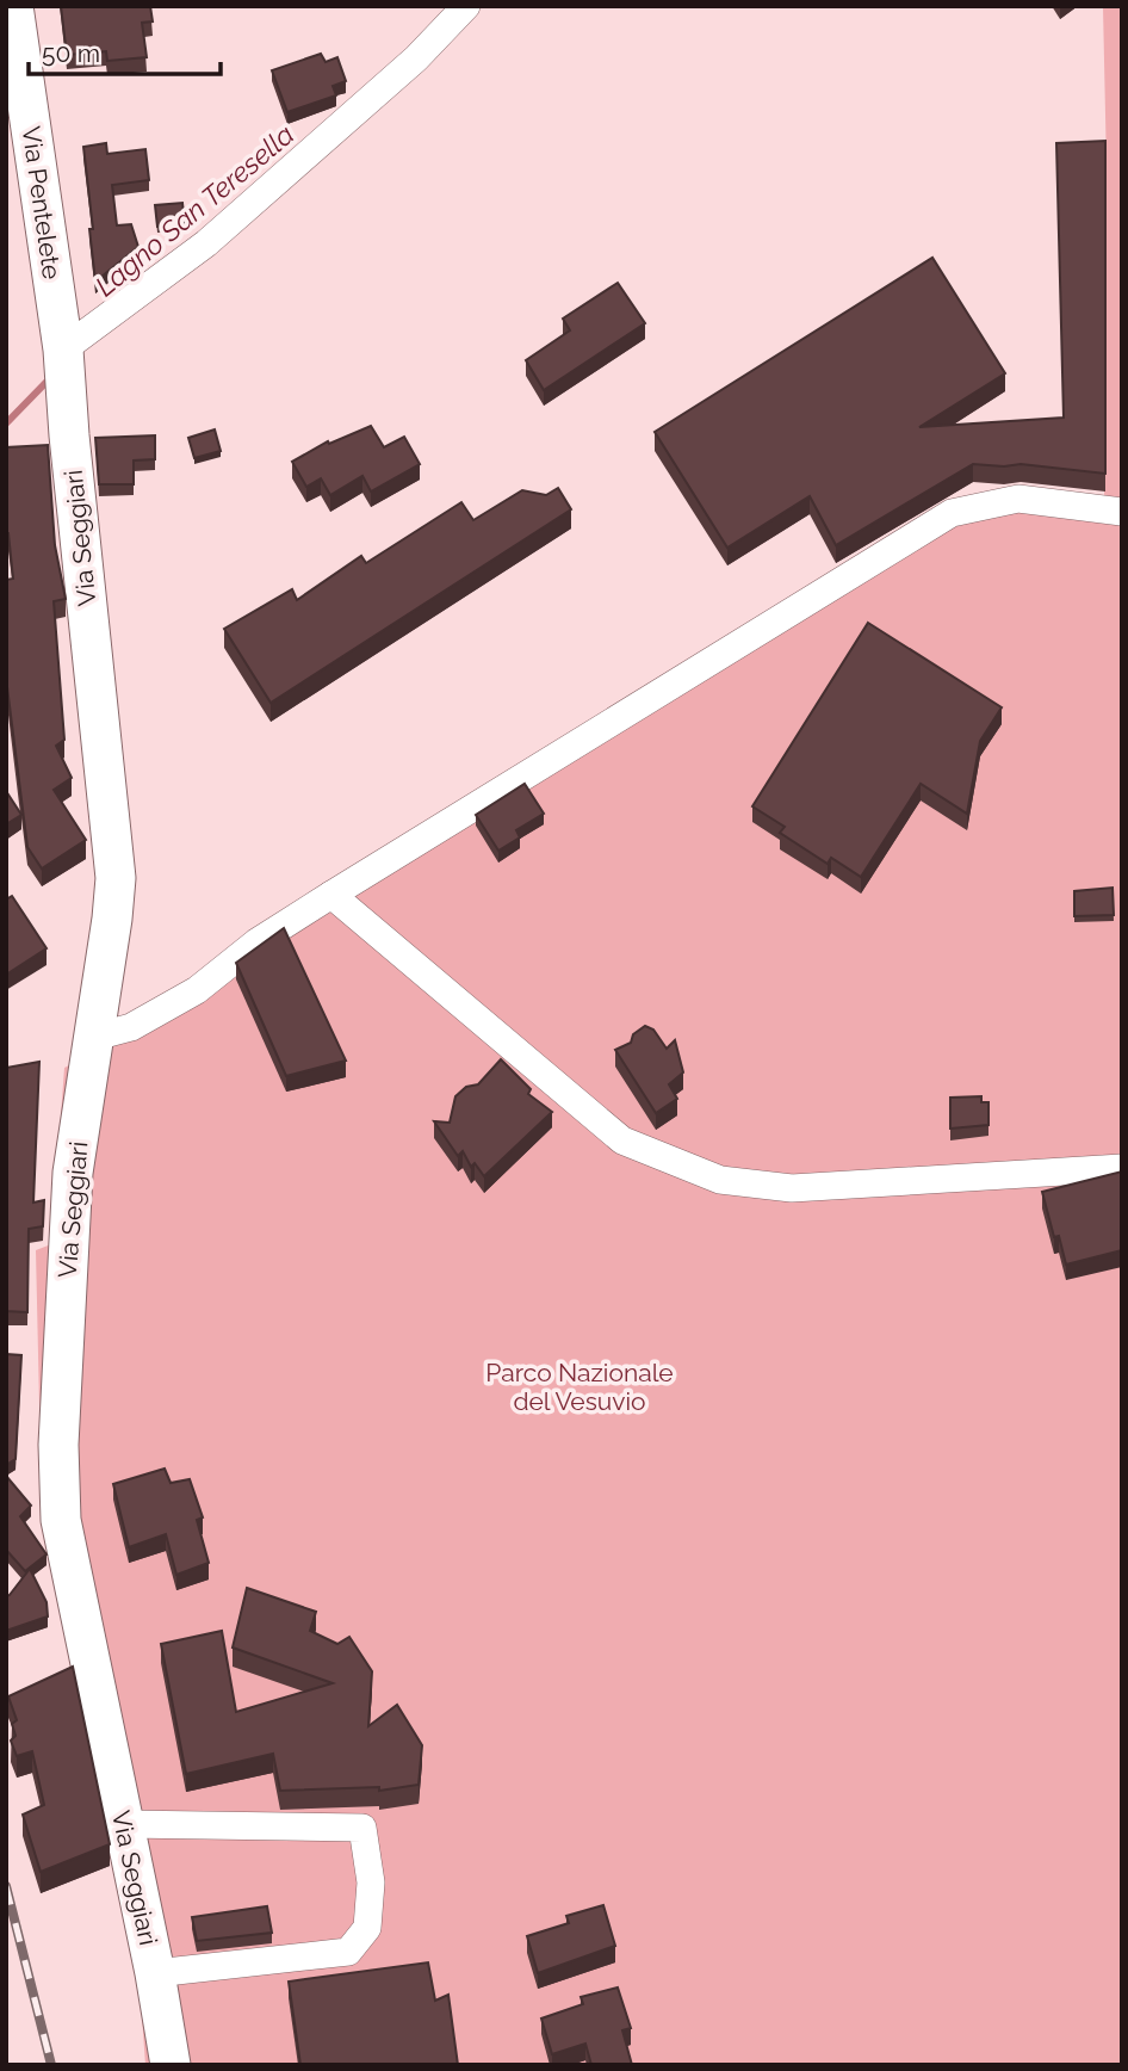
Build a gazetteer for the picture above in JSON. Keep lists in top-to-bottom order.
{
  "streets": {
    "main road": ["Via Pentelete", "Via Seggiari"]
  },
  "crossings": [
    ["Via Pentelete", "Via Seggiari"]
  ],
  "water": ["Lagno San Teresella"],
  "parks": ["Parco Nazionale del Vesuvio"],
  "scale_bar": "50 m"
}
